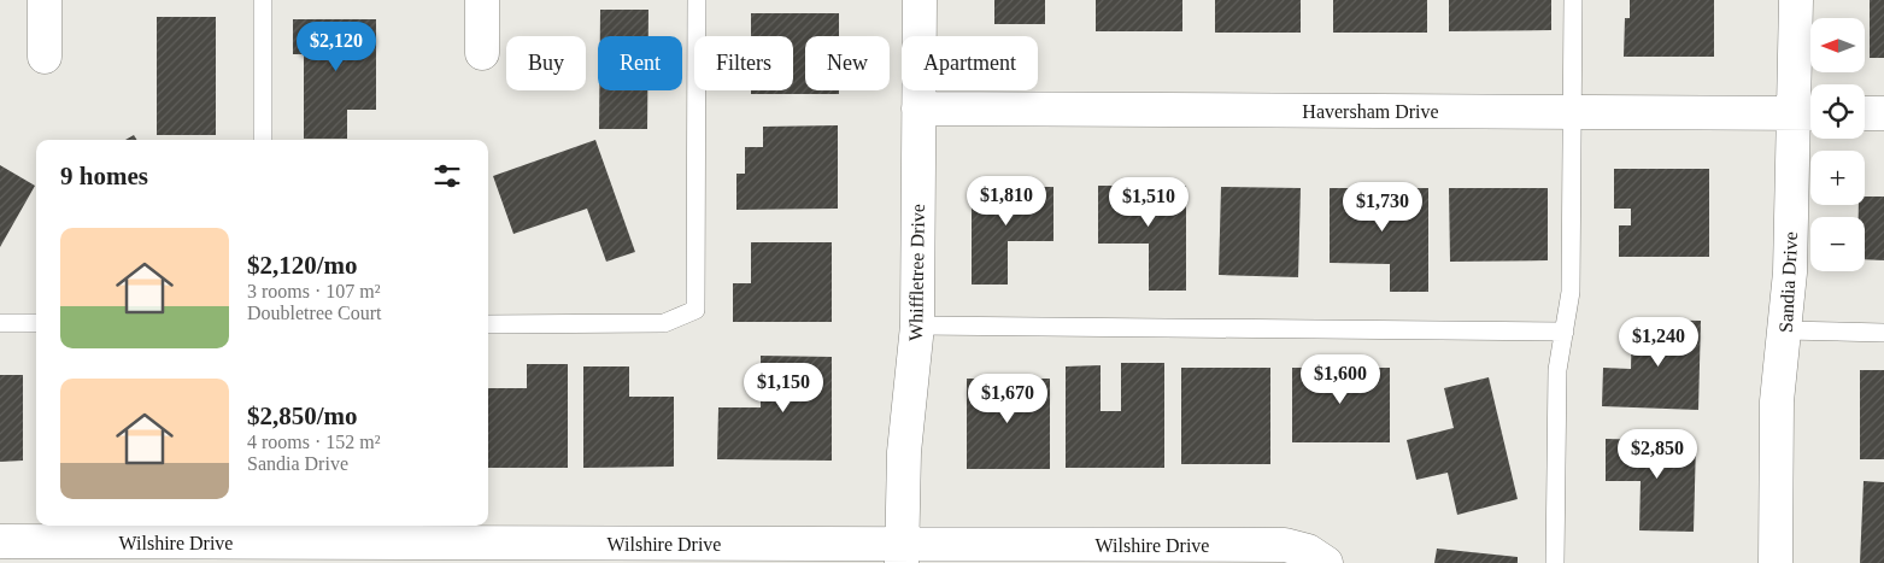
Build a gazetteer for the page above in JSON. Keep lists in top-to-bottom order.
{
  "streets": {
    "street": [
      "Haversham Drive",
      "Whiffletree Drive",
      "Sandia Drive",
      "Wilshire Drive"
    ]
  },
  "crossings": [
    ["Haversham Drive", "Whiffletree Drive"],
    ["Haversham Drive", "Sandia Drive"],
    ["Whiffletree Drive", "Wilshire Drive"]
  ],
  "north": "left",
  "page": {
    "map_buttons": ["+", "−"],
    "price": [
      "$2,120",
      "$1,810",
      "$1,510",
      "$1,730",
      "$1,240",
      "$1,600",
      "$1,150",
      "$1,670",
      "$2,850"
    ],
    "chip": [
      "Buy",
      "Rent",
      "Filters",
      "New",
      "Apartment"
    ],
    "heading": "9 homes",
    "list": [
      {
        "name": "$2,120/mo",
        "note": "3 rooms · 107 m² · Doubletree Court"
      },
      {
        "name": "$2,850/mo",
        "note": "4 rooms · 152 m² · Sandia Drive"
      }
    ]
  }
}
